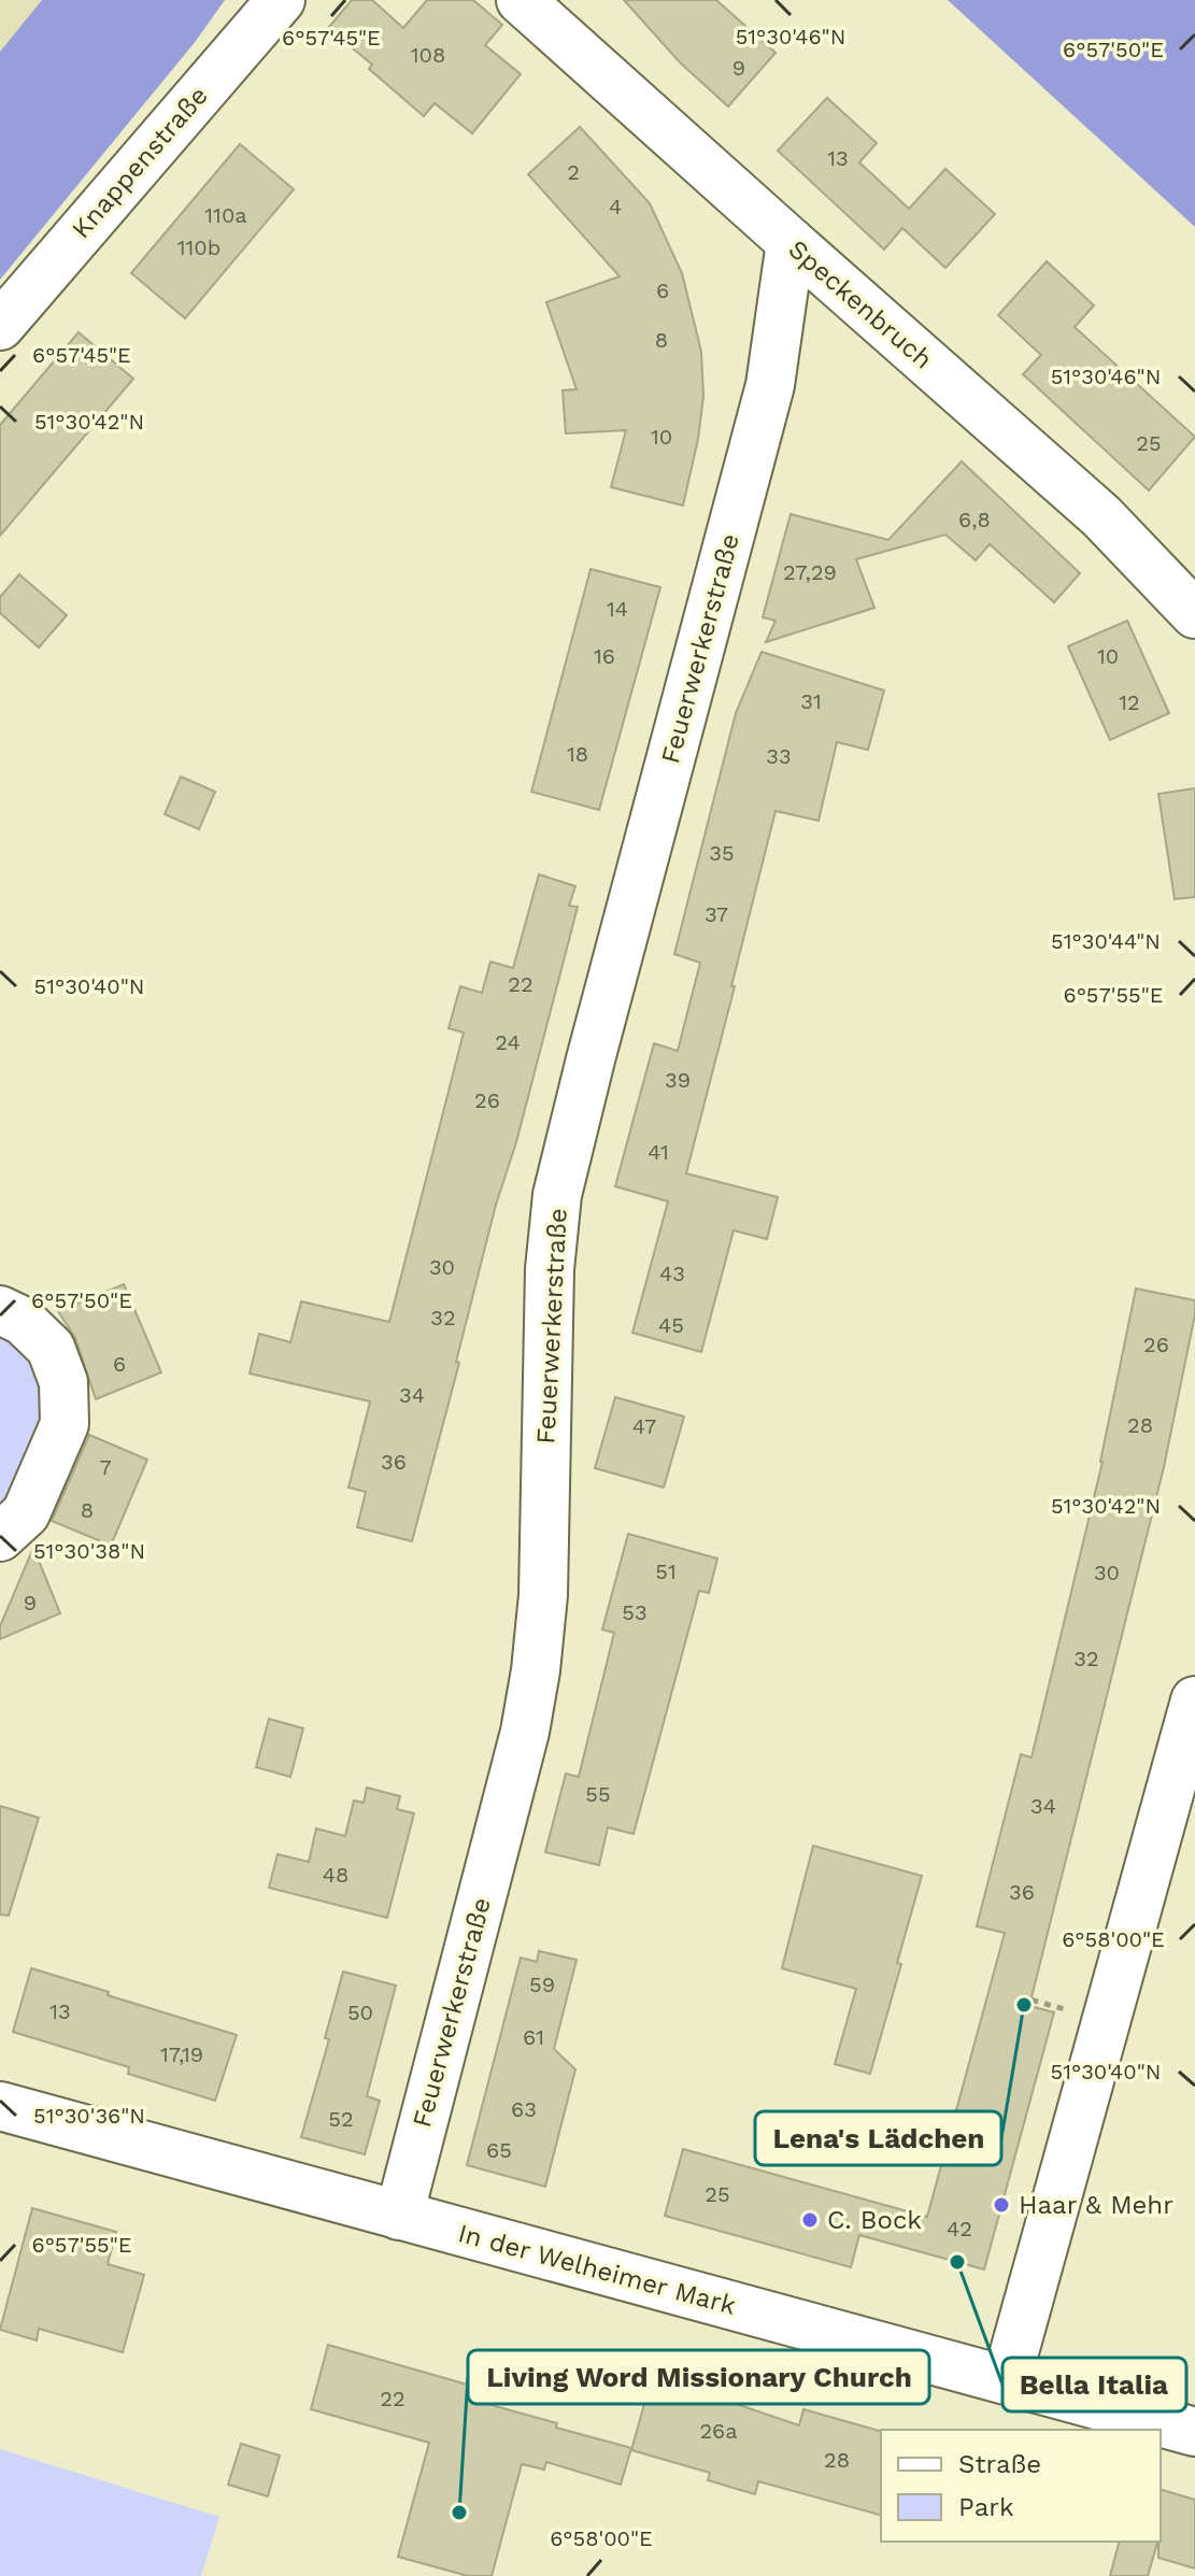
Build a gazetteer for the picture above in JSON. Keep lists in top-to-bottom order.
{
  "streets": {
    "street": [
      "Knappenstraße",
      "Speckenbruch",
      "Feuerwerkerstraße",
      "In der Welheimer Mark"
    ]
  },
  "crossings": [
    ["Speckenbruch", "Feuerwerkerstraße"],
    ["Feuerwerkerstraße", "In der Welheimer Mark"]
  ],
  "places": [
    "Lena's Lädchen",
    "Haar & Mehr",
    "C. Bock",
    "Bella Italia",
    "Living Word Missionary Church"
  ],
  "house_numbers": [
    "108",
    "9",
    "13",
    "2",
    "4",
    "110a",
    "110b",
    "6",
    "8",
    "10",
    "25",
    "6,8",
    "27,29",
    "14",
    "16",
    "10",
    "31",
    "12",
    "18",
    "33",
    "35",
    "37",
    "22",
    "24",
    "39",
    "26",
    "41",
    "30",
    "43",
    "32",
    "45",
    "26",
    "6",
    "34",
    "28",
    "47",
    "36",
    "7",
    "8",
    "51",
    "30",
    "9",
    "53",
    "32",
    "55",
    "34",
    "48",
    "36",
    "59",
    "13",
    "50",
    "61",
    "17,19",
    "63",
    "52",
    "65",
    "25",
    "42",
    "22",
    "26a",
    "28"
  ],
  "legend": ["Straße", "Park"],
  "coordinates": [
    "51°30'46\"N",
    "6°57'45\"E",
    "6°57'50\"E",
    "51°30'42\"N",
    "51°30'44\"N",
    "51°30'40\"N",
    "6°57'55\"E",
    "51°30'38\"N",
    "6°58'00\"E",
    "51°30'36\"N"
  ]
}
